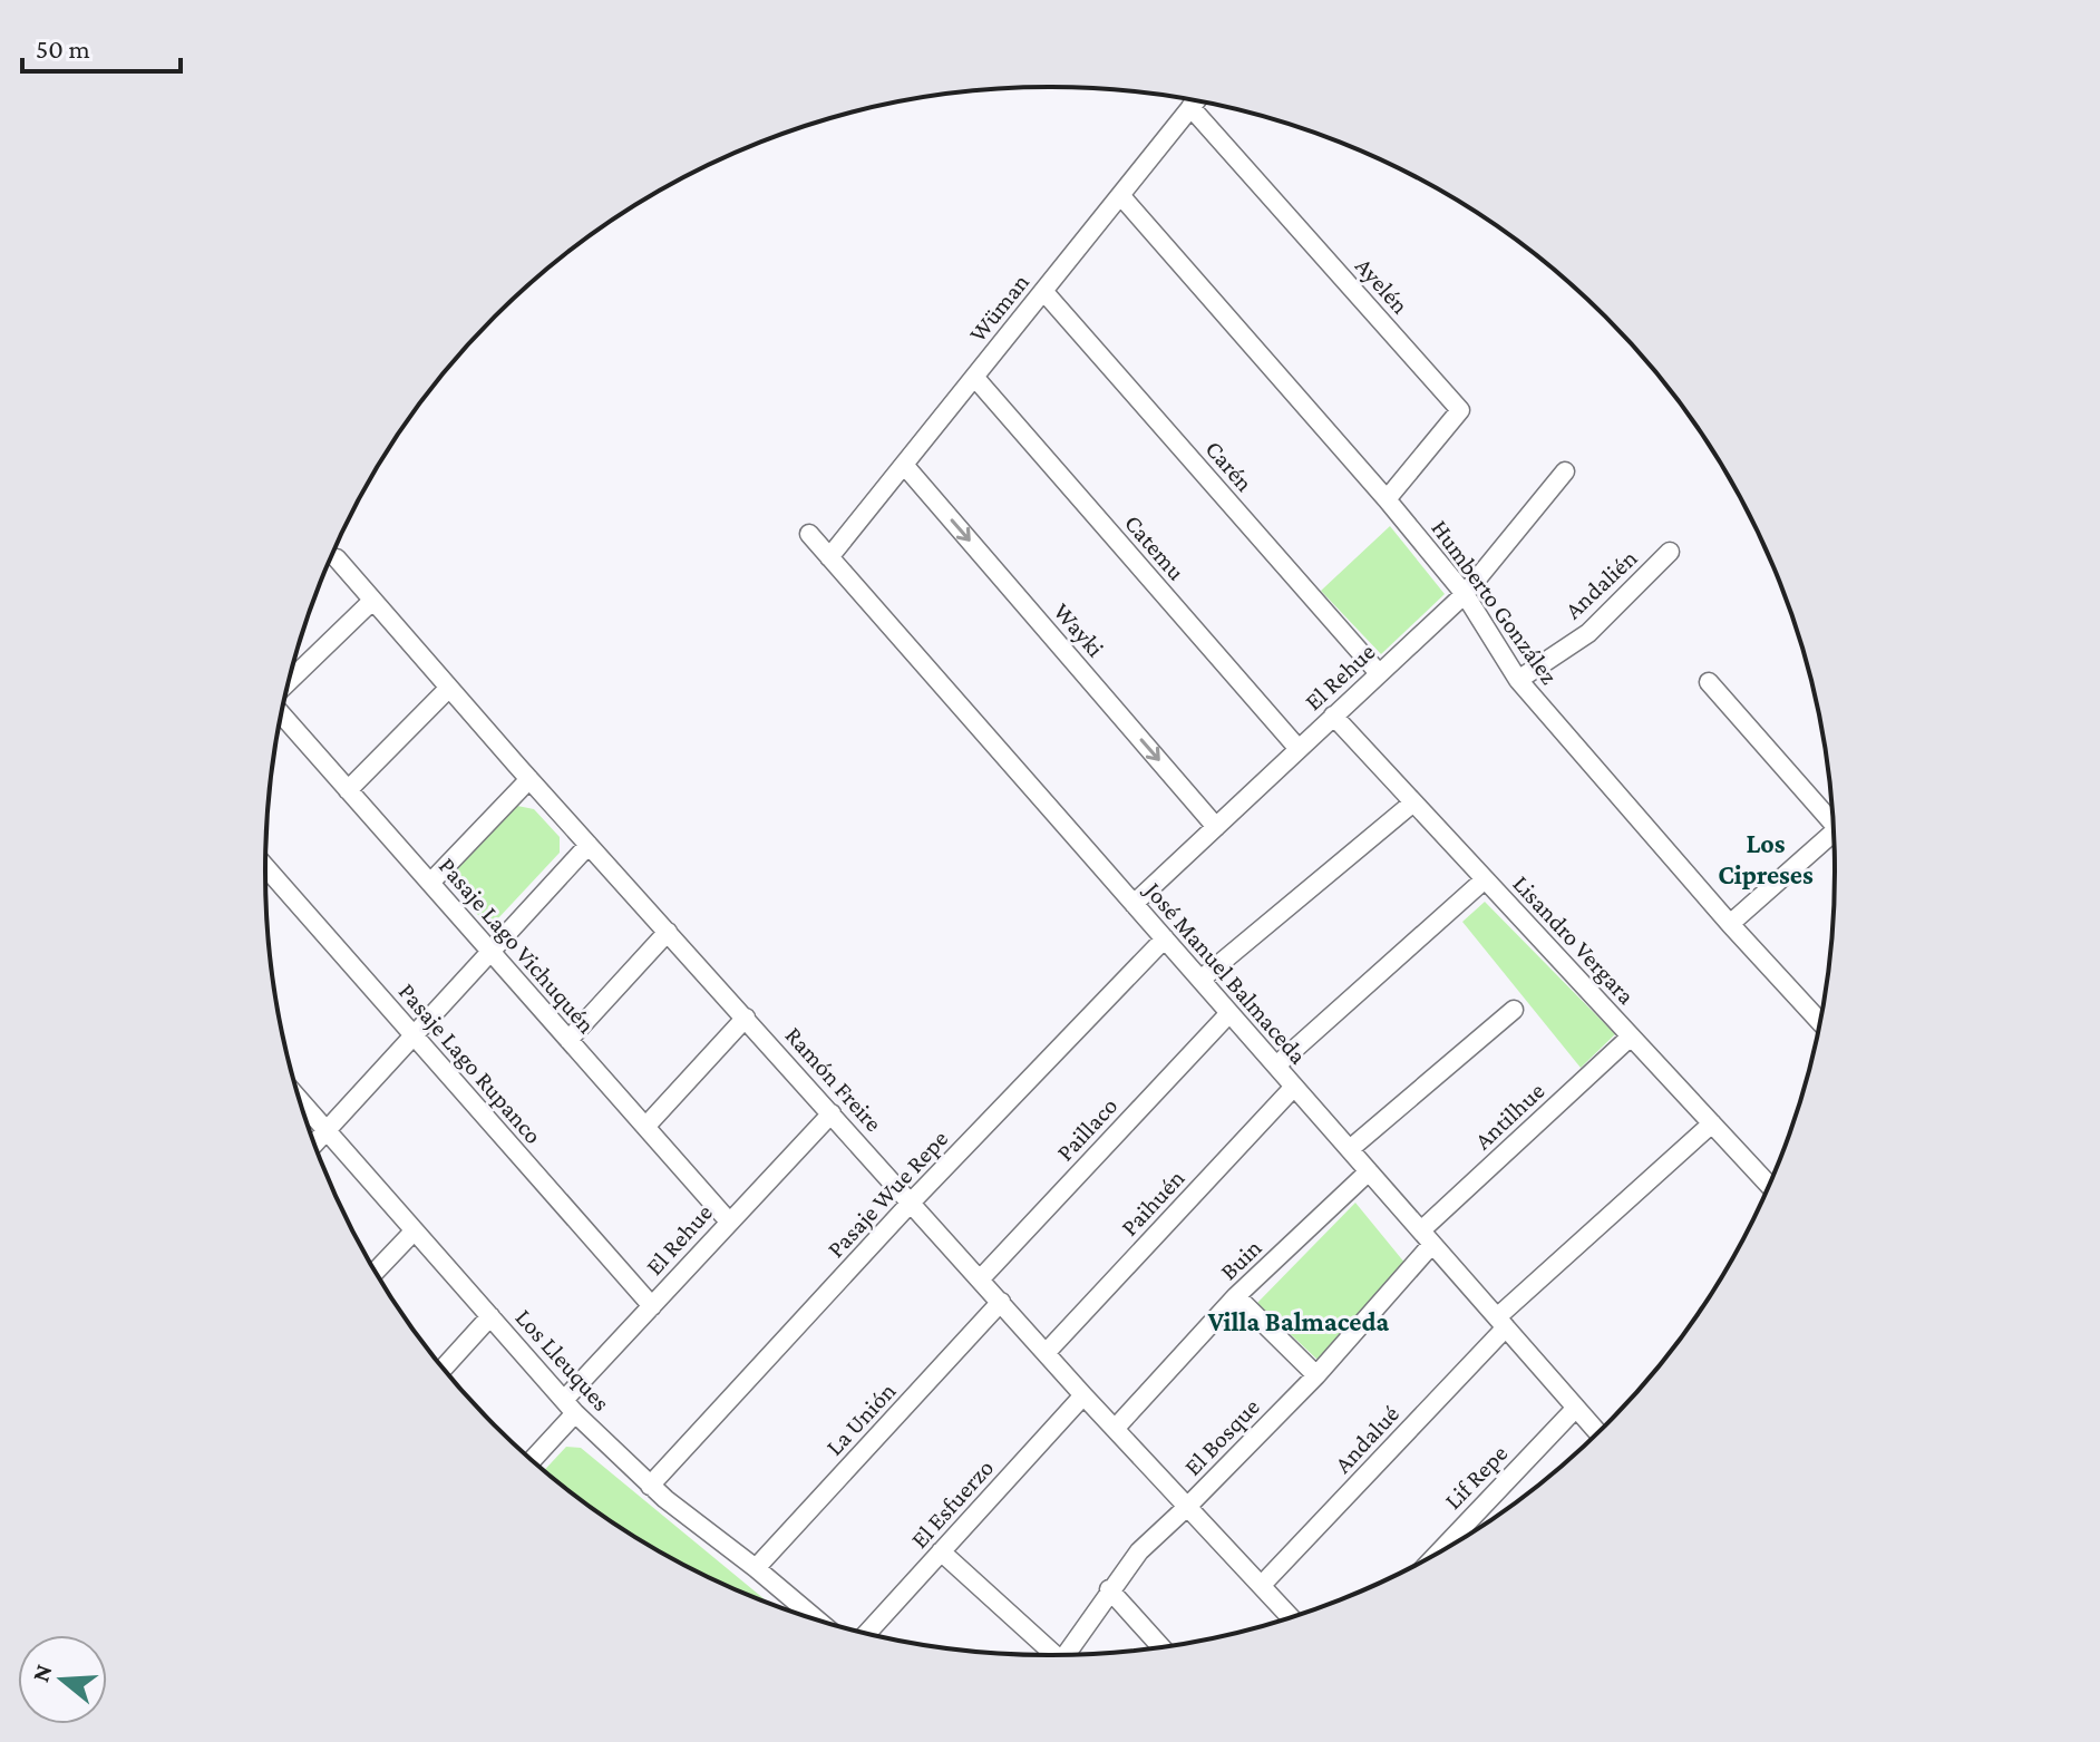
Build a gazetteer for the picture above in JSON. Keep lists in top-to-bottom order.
{
  "streets": {
    "street": [
      "Ayelén",
      "Wüman",
      "Carén",
      "Catemu",
      "Andalién",
      "Humberto González",
      "Wayki",
      "El Rehue",
      "Lisandro Vergara",
      "Pasaje Lago Vichuquén",
      "José Manuel Balmaceda",
      "Pasaje Lago Rupanco",
      "Ramón Freire",
      "Antilhue",
      "Paillaco",
      "Pasaje Wue Repe",
      "Paihuén",
      "Buin",
      "Los Lleuques",
      "La Unión",
      "El Bosque",
      "Andalué",
      "Lif Repe",
      "El Esfuerzo"
    ]
  },
  "crossings": [
    ["Ayelén", "Wüman"],
    ["Ayelén", "Humberto González"],
    ["Wüman", "Carén"],
    ["Wüman", "Catemu"],
    ["Wüman", "Humberto González"],
    ["Wüman", "Wayki"],
    ["Wüman", "José Manuel Balmaceda"],
    ["Carén", "El Rehue"],
    ["Catemu", "El Rehue"],
    ["Andalién", "Humberto González"],
    ["Humberto González", "El Rehue"],
    ["Wayki", "El Rehue"],
    ["El Rehue", "Lisandro Vergara"],
    ["El Rehue", "Pasaje Lago Vichuquén"],
    ["El Rehue", "José Manuel Balmaceda"],
    ["El Rehue", "Pasaje Lago Rupanco"],
    ["El Rehue", "Ramón Freire"],
    ["El Rehue", "Los Lleuques"],
    ["Lisandro Vergara", "Antilhue"],
    ["Lisandro Vergara", "Andalué"],
    ["José Manuel Balmaceda", "Antilhue"],
    ["José Manuel Balmaceda", "Paillaco"],
    ["José Manuel Balmaceda", "Pasaje Wue Repe"],
    ["José Manuel Balmaceda", "Paihuén"],
    ["José Manuel Balmaceda", "Buin"],
    ["José Manuel Balmaceda", "El Bosque"],
    ["José Manuel Balmaceda", "Andalué"],
    ["José Manuel Balmaceda", "Lif Repe"],
    ["Ramón Freire", "Paillaco"],
    ["Ramón Freire", "Pasaje Wue Repe"],
    ["Ramón Freire", "Paihuén"],
    ["Ramón Freire", "Buin"],
    ["Ramón Freire", "La Unión"],
    ["Ramón Freire", "El Bosque"],
    ["Ramón Freire", "Andalué"],
    ["Ramón Freire", "El Esfuerzo"],
    ["Antilhue", "El Bosque"],
    ["Pasaje Wue Repe", "Los Lleuques"],
    ["Los Lleuques", "La Unión"]
  ],
  "one_way": ["Wayki"],
  "districts": ["Los Cipreses", "Villa Balmaceda"],
  "scale_bar": "50 m",
  "north": "left"
}
